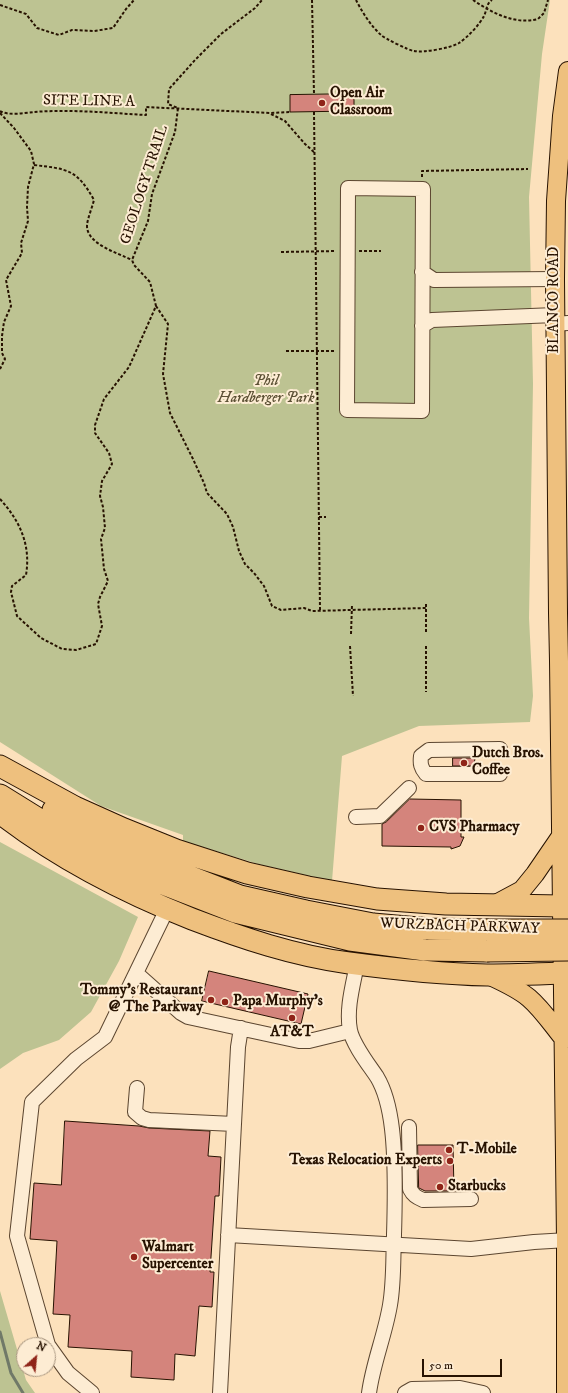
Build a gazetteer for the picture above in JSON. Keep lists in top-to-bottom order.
{
  "streets": {
    "highway": ["WURZBACH PARKWAY"],
    "main road": ["BLANCO ROAD"],
    "path": ["SITE LINE A", "GEOLOGY TRAIL"]
  },
  "crossings": [
    ["SITE LINE A", "GEOLOGY TRAIL"]
  ],
  "parks": ["Phil Hardberger Park"],
  "places": [
    "Open Air Classroom",
    "Dutch Bros. Coffee",
    "CVS Pharmacy",
    "Tommy's Restaurant @ The Parkway",
    "Papa Murphy's",
    "AT&T",
    "T-Mobile",
    "Texas Relocation Experts",
    "Starbucks",
    "Walmart Supercenter"
  ],
  "scale_bar": "50 m",
  "north": "top right"
}
